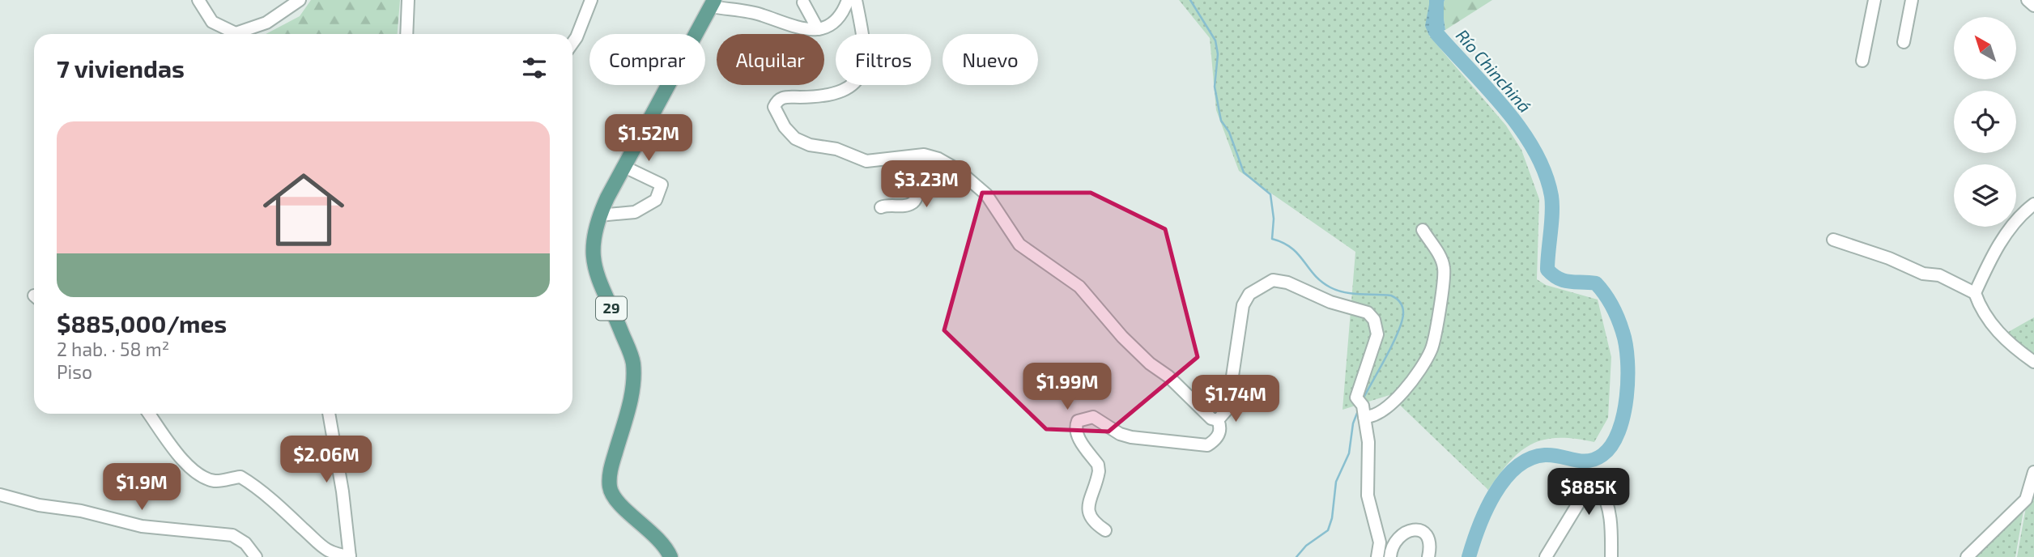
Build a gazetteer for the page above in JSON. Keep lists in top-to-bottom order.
{
  "streets": {
    "main road": ["29"]
  },
  "water": ["Río Chinchiná"],
  "north": "top left",
  "page": {
    "chip": [
      "Comprar",
      "Alquilar",
      "Filtros",
      "Nuevo"
    ],
    "heading": "7 viviendas",
    "list": [
      {
        "name": "$885,000/mes",
        "note": "2 hab. · 58 m² · Piso"
      }
    ],
    "price": [
      "$1.52M",
      "$3.23M",
      "$1.99M",
      "$1.74M",
      "$2.06M",
      "$1.9M",
      "$885K"
    ]
  }
}
